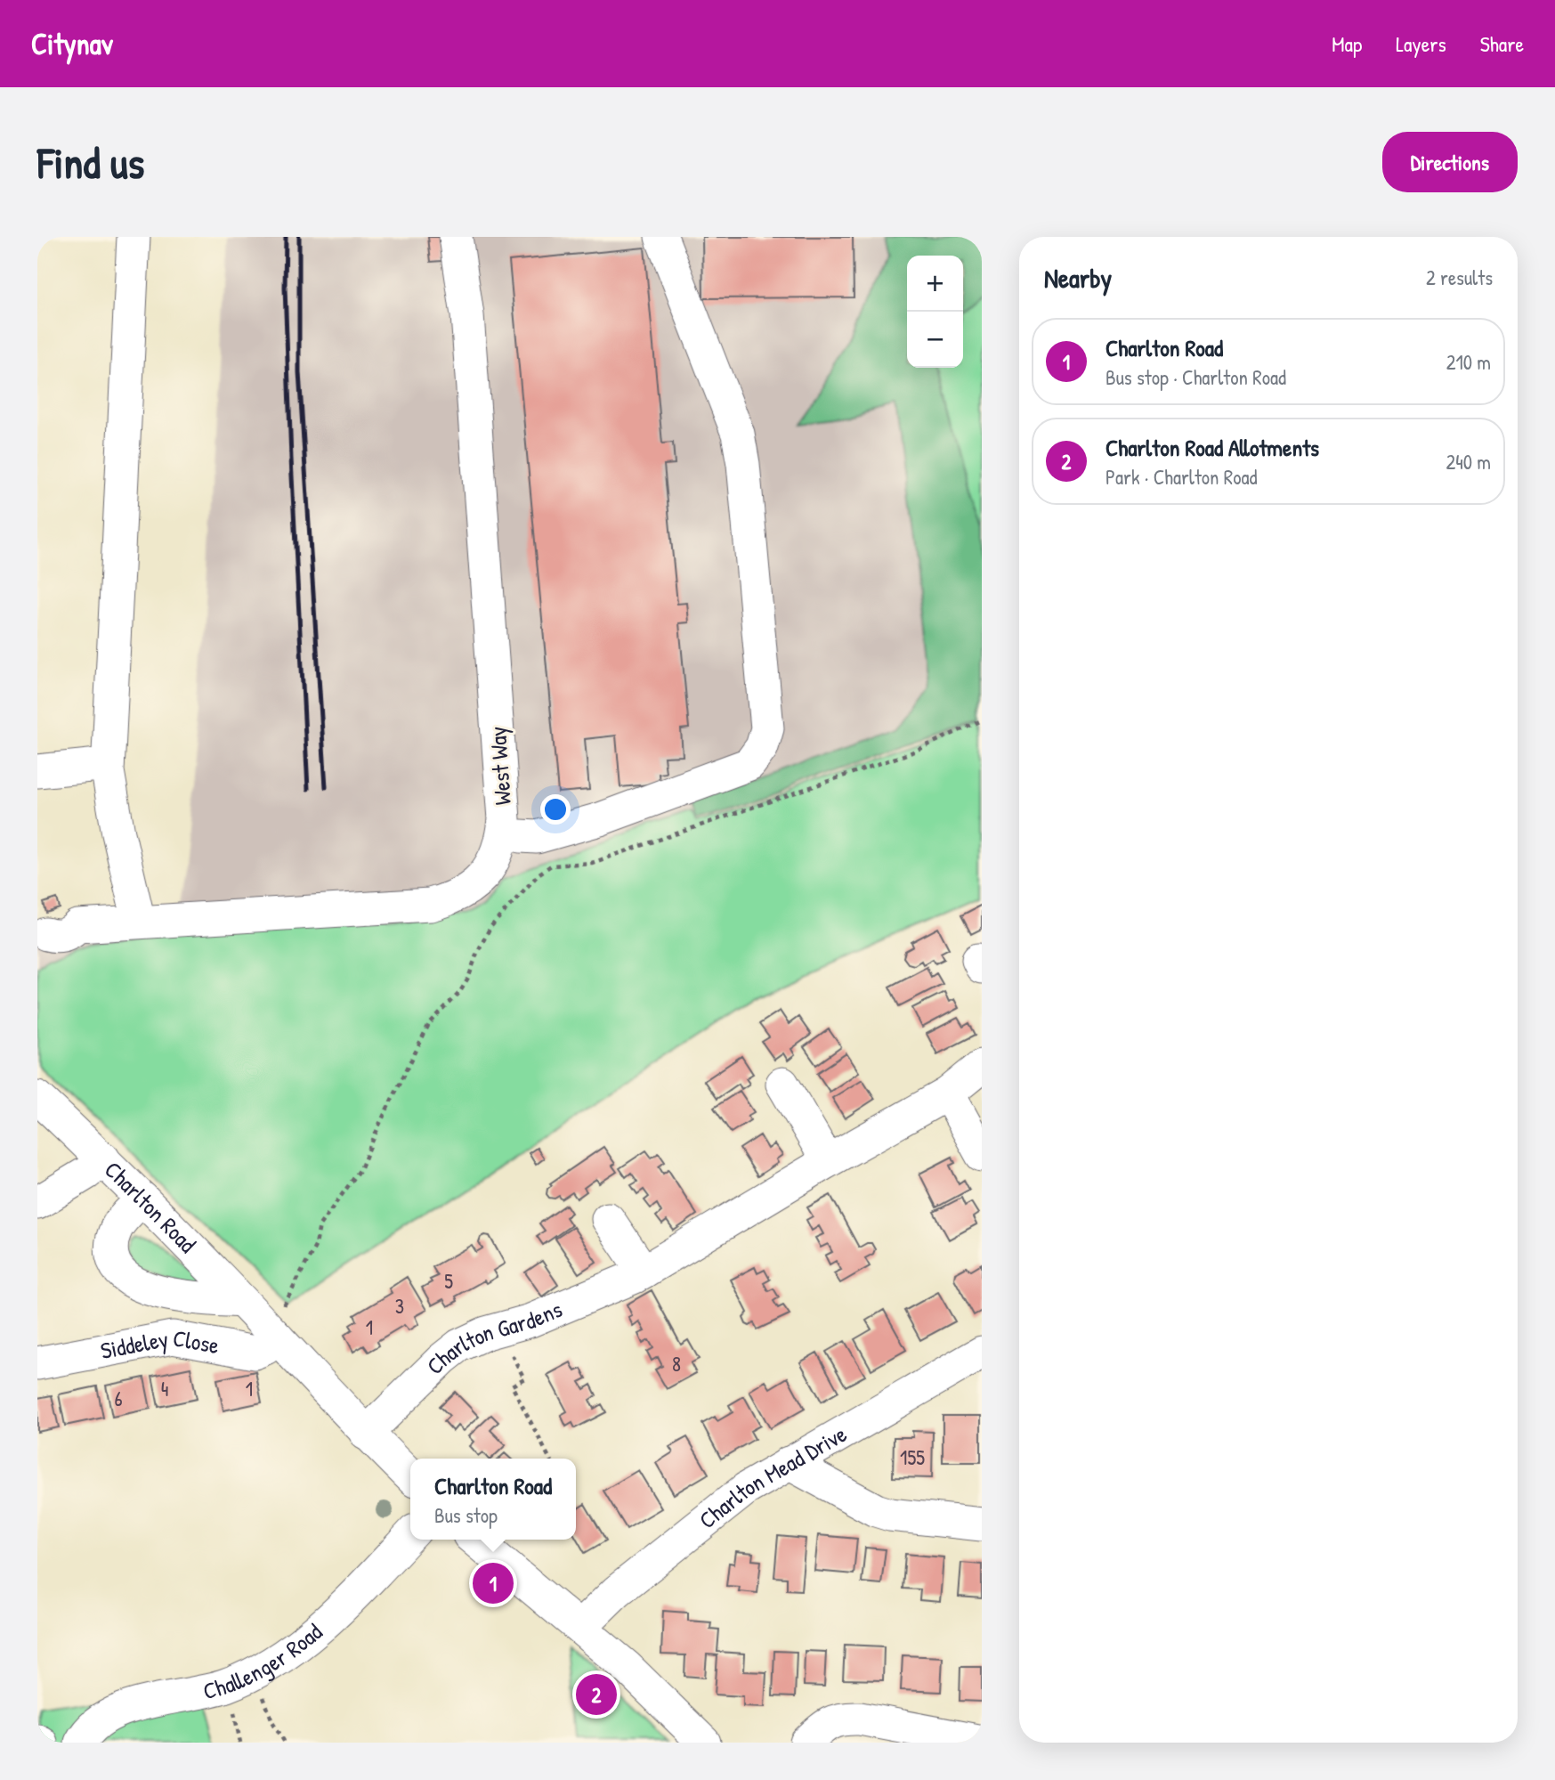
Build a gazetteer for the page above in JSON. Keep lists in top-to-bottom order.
{
  "streets": {
    "street": [
      "West Way",
      "Charlton Road",
      "Charlton Gardens",
      "Siddeley Close",
      "Charlton Mead Drive",
      "Challenger Road"
    ]
  },
  "crossings": [
    ["Charlton Road", "Charlton Gardens"],
    ["Charlton Road", "Siddeley Close"]
  ],
  "house_numbers": [
    "5",
    "3",
    "1",
    "8",
    "4",
    "1",
    "6",
    "155"
  ],
  "page": {
    "header": "Citynav",
    "nav": ["Map", "Layers", "Share"],
    "buttons": "Directions",
    "title": "Find us",
    "heading": ["Nearby", "2 results"],
    "map_buttons": ["+", "−"],
    "list": [
      {
        "mark": "1",
        "name": "Charlton Road",
        "note": "Bus stop · Charlton Road",
        "value": "210 m"
      },
      {
        "mark": "2",
        "name": "Charlton Road Allotments",
        "note": "Park · Charlton Road",
        "value": "240 m"
      }
    ],
    "popup": ["Charlton Road", "Bus stop"],
    "pins": ["1", "2"]
  }
}
